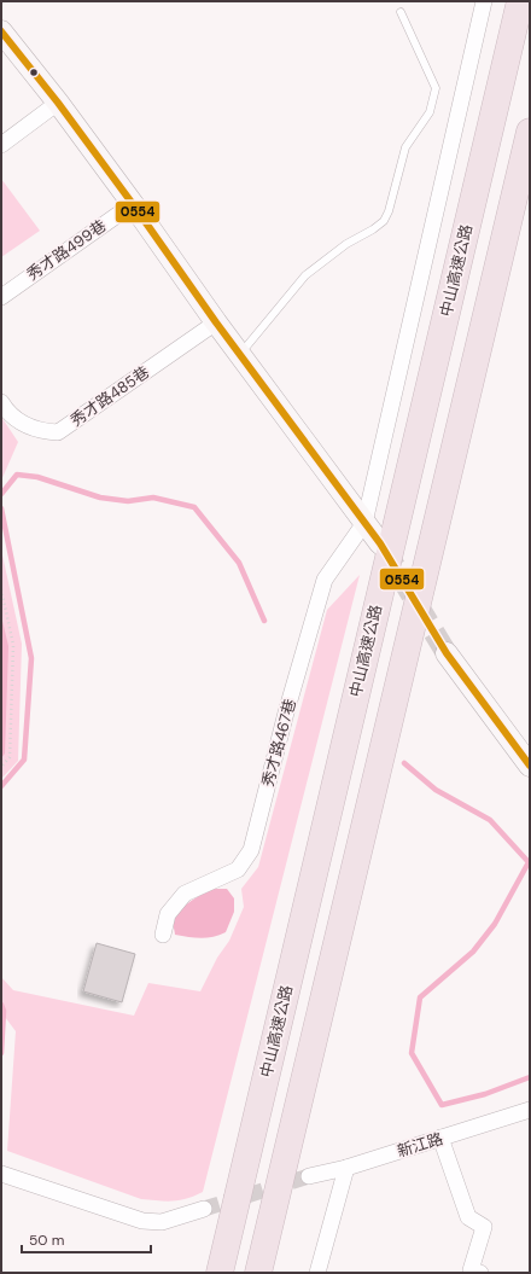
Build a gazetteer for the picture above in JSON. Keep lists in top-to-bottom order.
{
  "streets": {
    "highway": ["中山高速公路"],
    "street": [
      "秀才路499巷",
      "秀才路485巷",
      "秀才路467巷",
      "新江路"
    ]
  },
  "lines": ["transit line 0554"],
  "scale_bar": "50 m"
}
